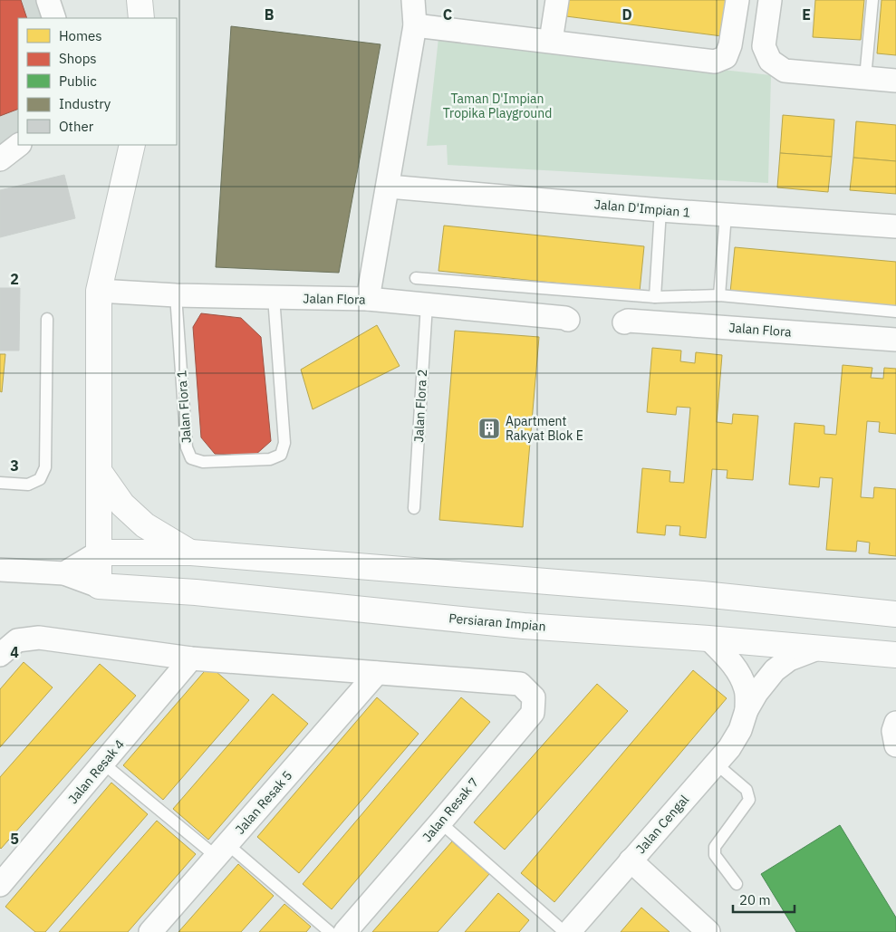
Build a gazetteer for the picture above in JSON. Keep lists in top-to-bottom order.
{
  "streets": {
    "street": [
      "Jalan D'Impian 1",
      "Jalan Flora",
      "Persiaran Impian",
      "Jalan Resak 4",
      "Jalan Resak 5",
      "Jalan Resak 7",
      "Jalan Cengal"
    ],
    "lane": ["Jalan Flora 2", "Jalan Flora 1"]
  },
  "crossings": [
    ["Jalan Flora", "Jalan Flora 2"],
    ["Jalan Flora", "Jalan Flora 1"],
    ["Persiaran Impian", "Jalan Cengal"],
    ["Jalan Resak 5", "Jalan Resak 7"]
  ],
  "parks": ["Taman D'Impian Tropika Playground"],
  "places": {
    "building": ["Apartment Rakyat Blok E"]
  },
  "legend": [
    "Homes",
    "Shops",
    "Public",
    "Industry",
    "Other"
  ],
  "scale_bar": "20 m",
  "grid": {
    "columns": [
      "B",
      "C",
      "D",
      "E"
    ],
    "rows": [
      "2",
      "3",
      "4",
      "5"
    ]
  }
}
